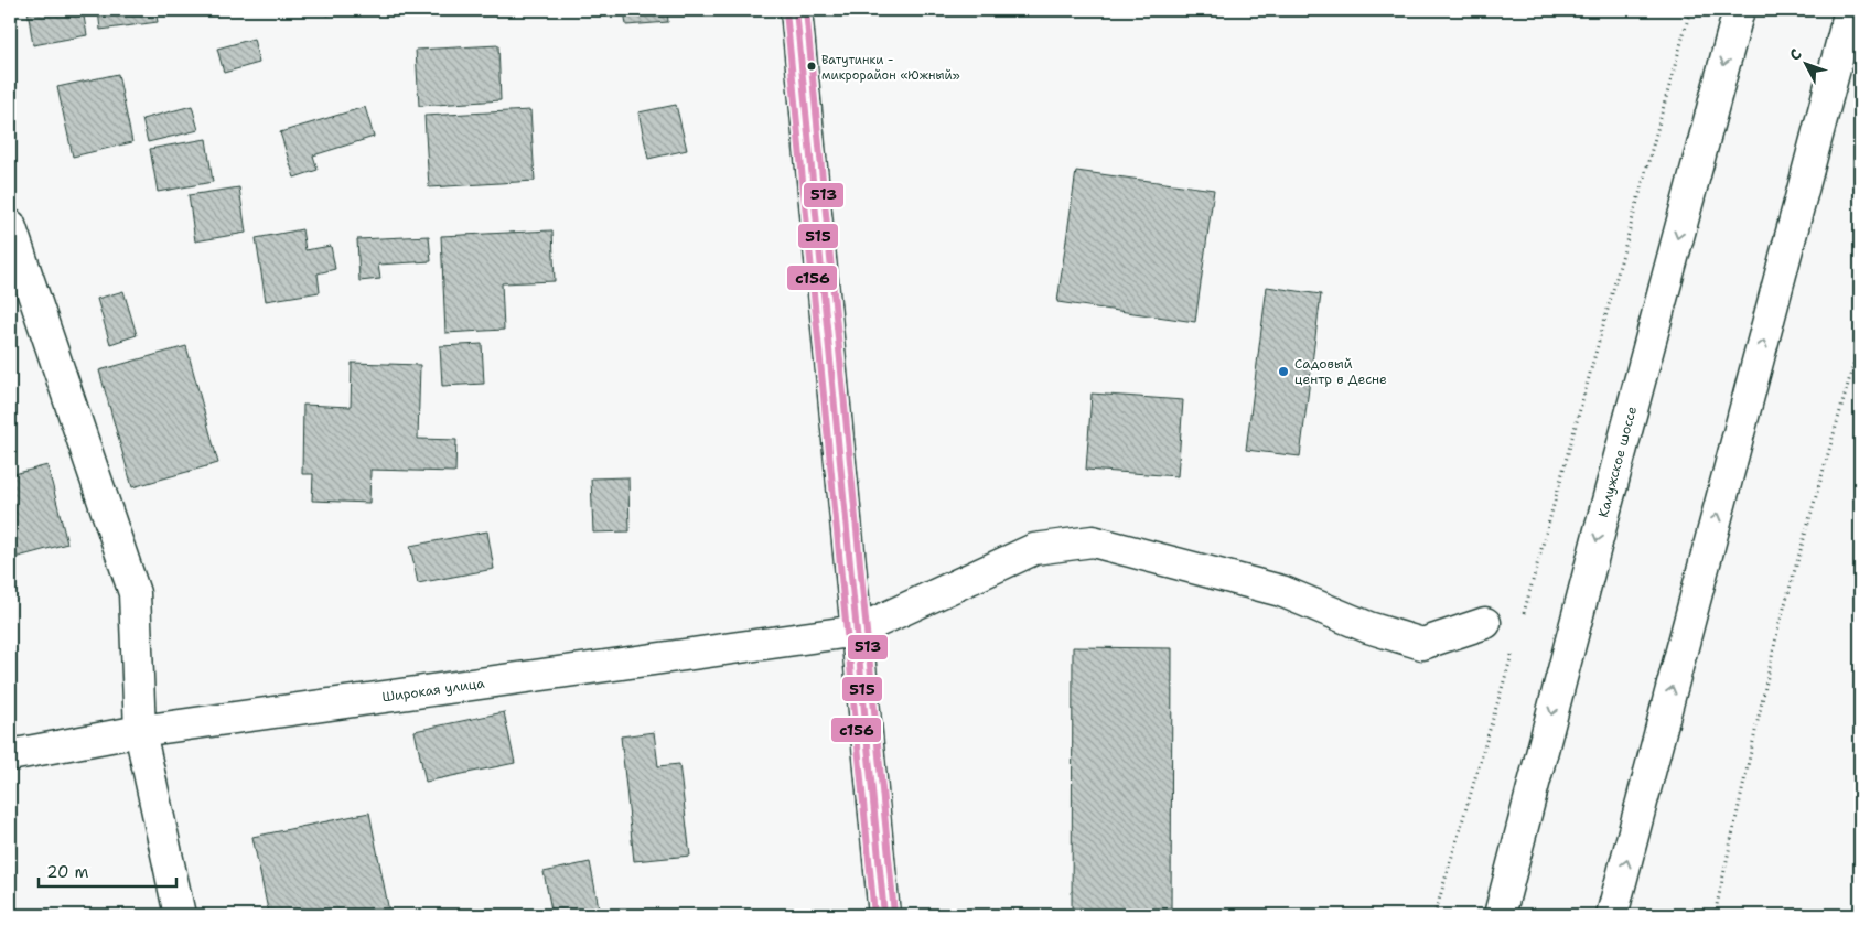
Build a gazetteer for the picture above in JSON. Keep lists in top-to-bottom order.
{
  "streets": {
    "main road": ["Калужское шоссе", "Широкая улица"]
  },
  "places": ["Ватутинки - микрорайон «Южный»", "Садовый центр в Десне"],
  "lines": ["transit line 515", "transit line 513", "transit line с156"],
  "scale_bar": "20 m",
  "north": "top left"
}
